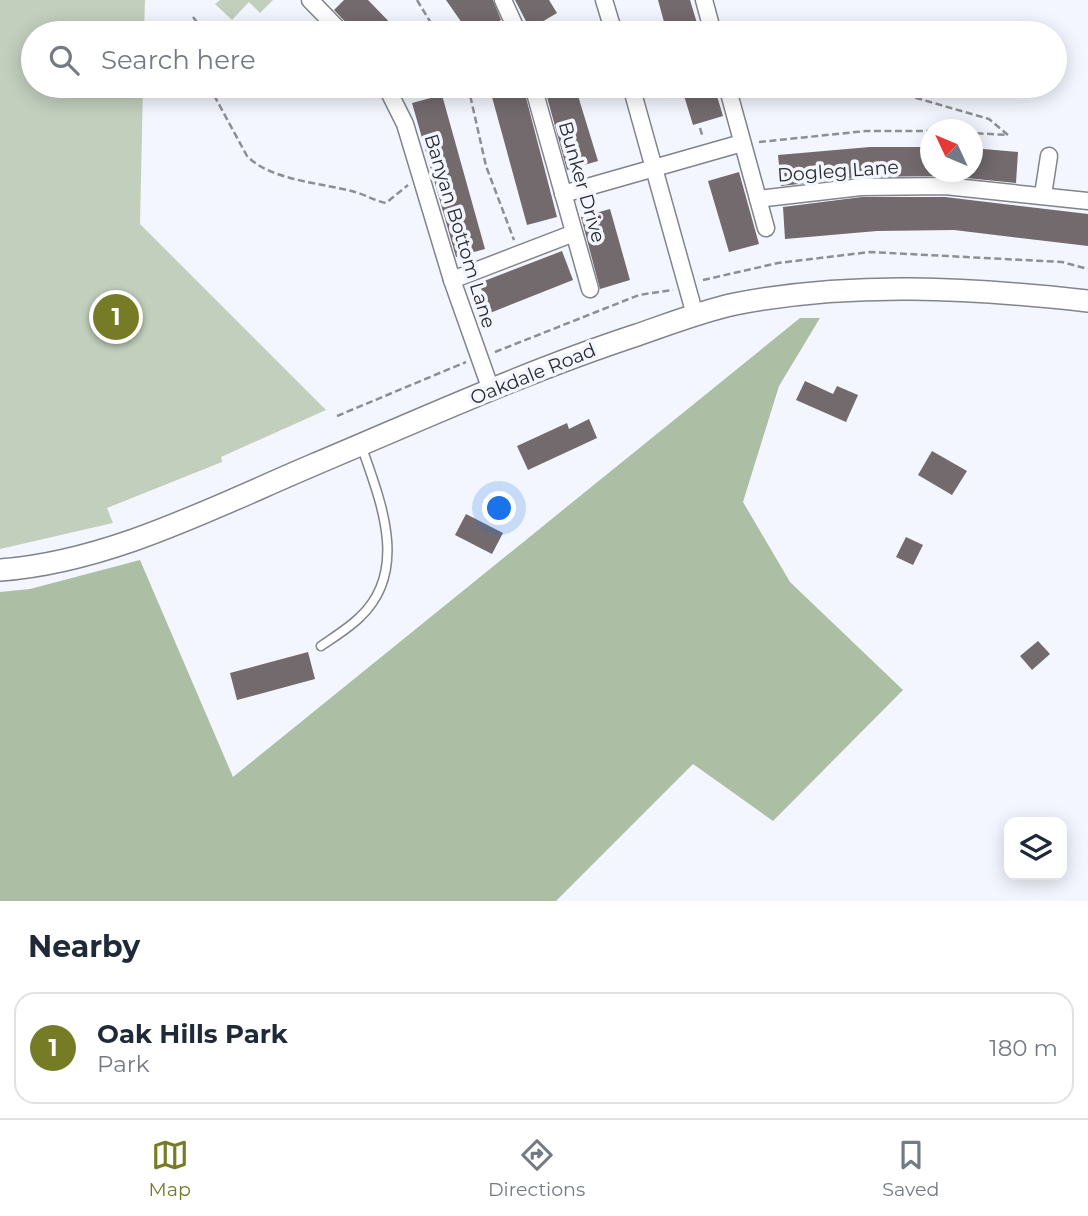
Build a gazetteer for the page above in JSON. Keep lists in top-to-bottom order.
{
  "streets": {
    "main road": ["Oakdale Road"],
    "street": ["Dogleg Lane", "Bunker Drive", "Banyan Bottom Lane"]
  },
  "crossings": [
    ["Banyan Bottom Lane", "Oakdale Road"]
  ],
  "north": "top left",
  "page": {
    "search": "Search here",
    "pins": "1",
    "heading": "Nearby",
    "list": [
      {
        "mark": "1",
        "name": "Oak Hills Park",
        "note": "Park",
        "value": "180 m"
      }
    ],
    "nav": ["Map", "Directions", "Saved"]
  }
}
